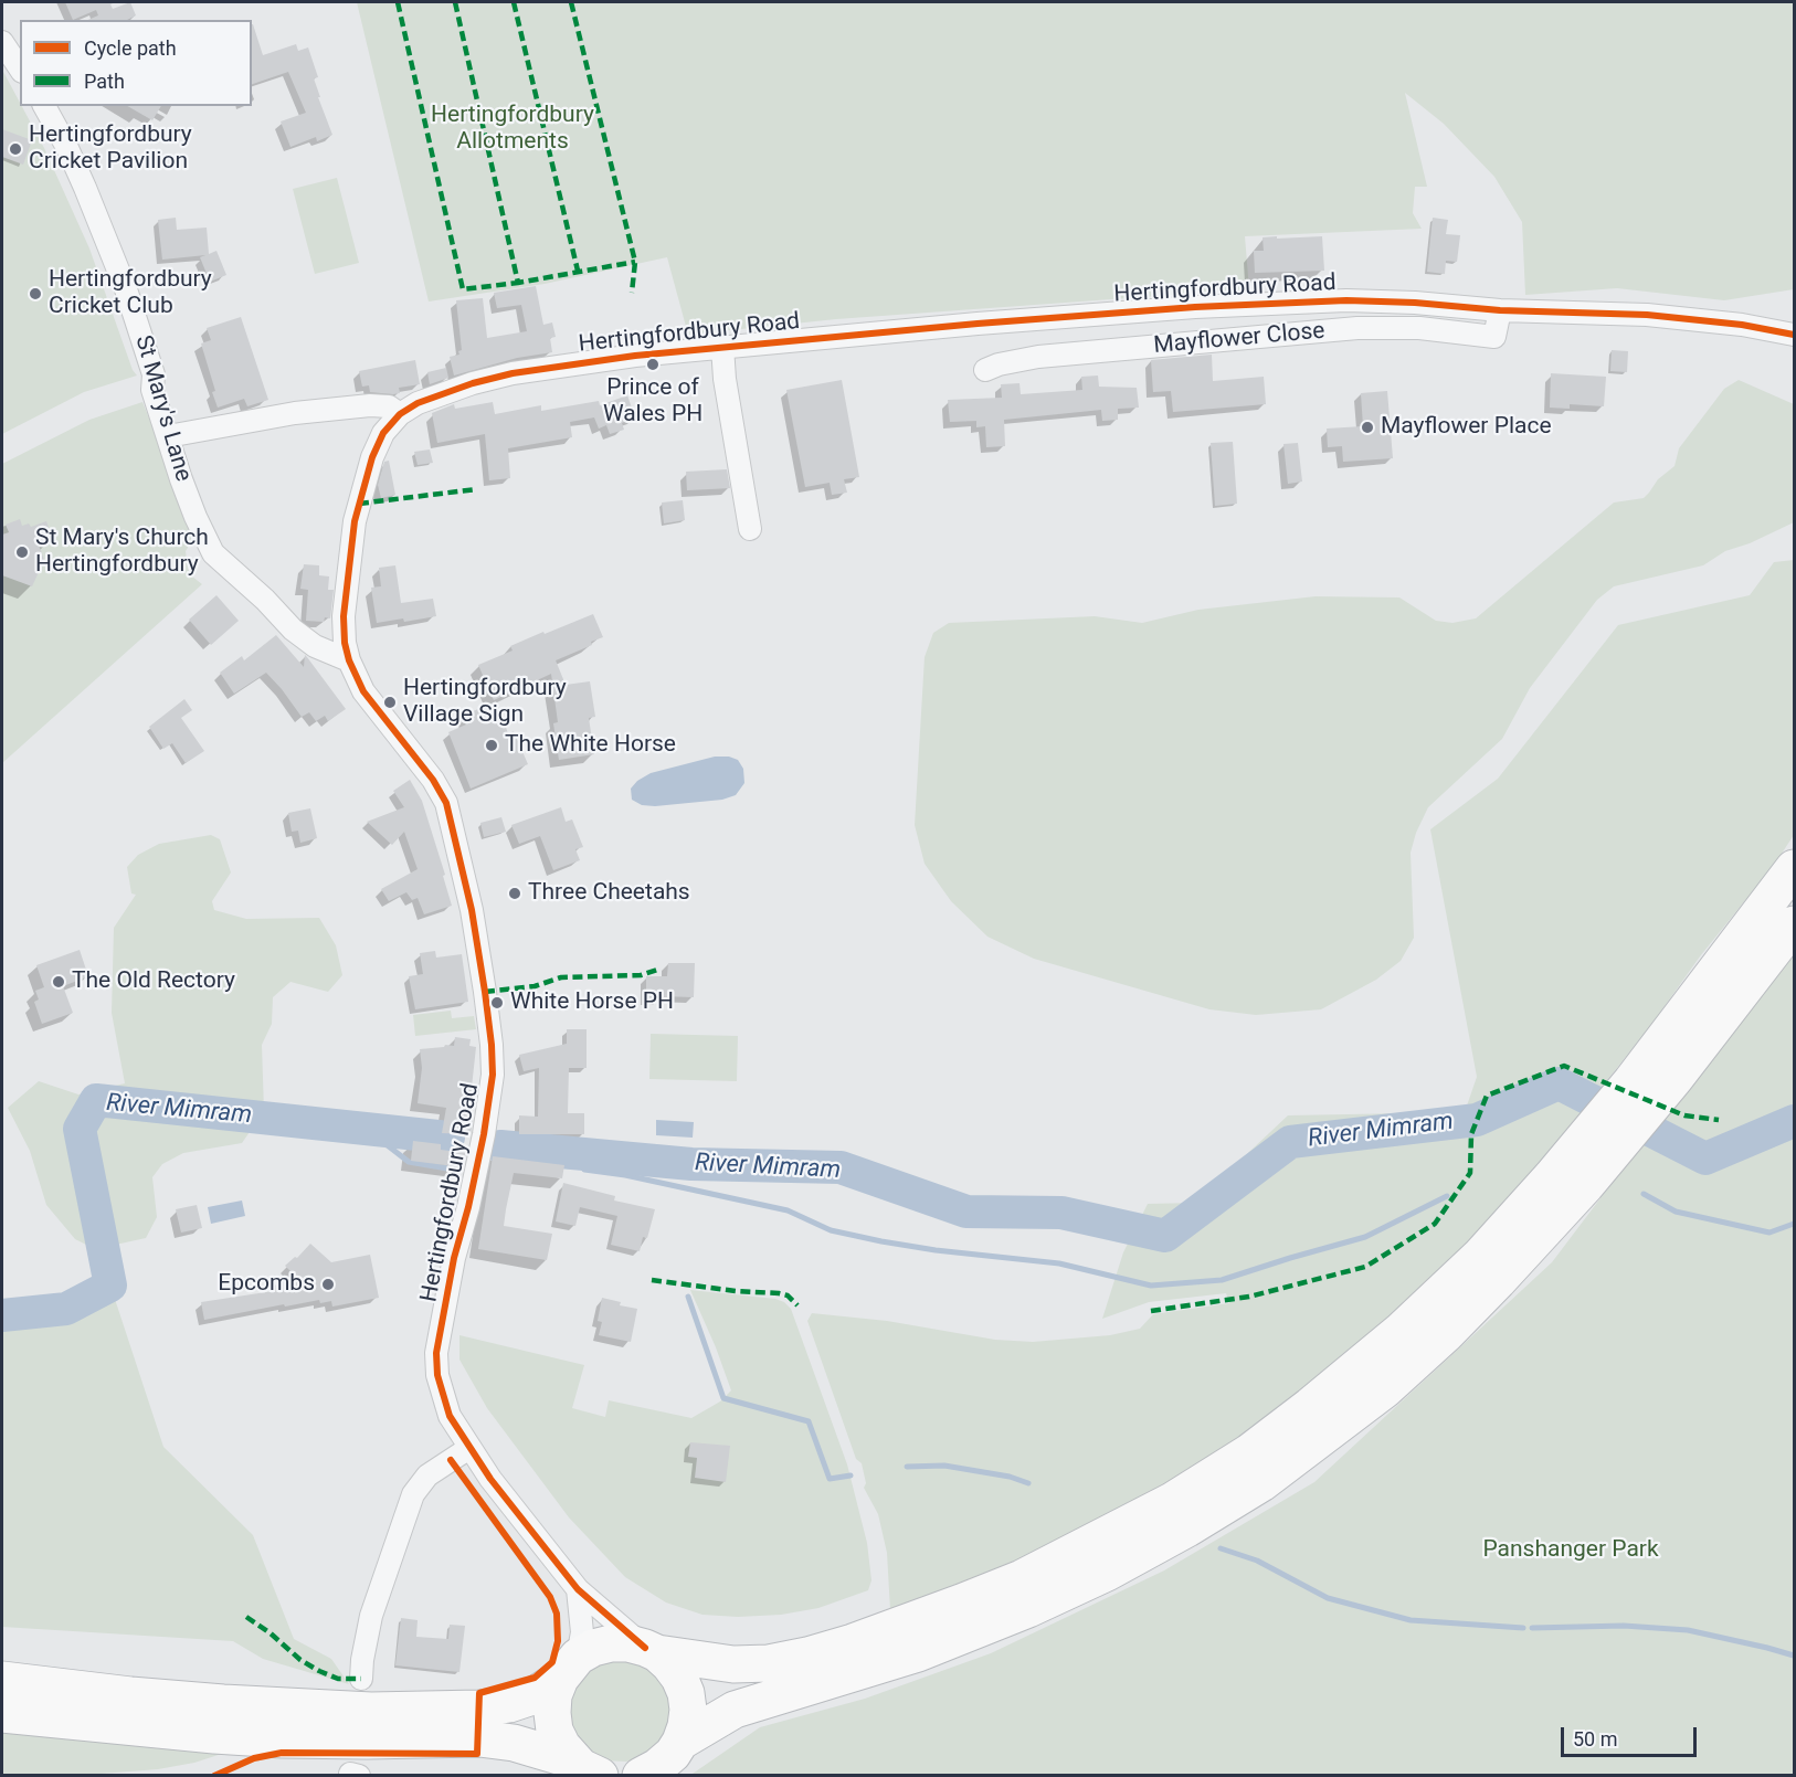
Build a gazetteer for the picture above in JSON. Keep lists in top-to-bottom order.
{
  "streets": {
    "street": ["Hertingfordbury Road", "Mayflower Close", "St Mary's Lane"]
  },
  "crossings": [
    ["Hertingfordbury Road", "Mayflower Close"],
    ["Hertingfordbury Road", "St Mary's Lane"]
  ],
  "water": ["River Mimram"],
  "parks": ["Hertingfordbury Allotments", "Panshanger Park"],
  "places": [
    "Hertingfordbury Cricket Pavilion",
    "Hertingfordbury Cricket Club",
    "Prince of Wales PH",
    "Mayflower Place",
    "St Mary's Church Hertingfordbury",
    "Hertingfordbury Village Sign",
    "The White Horse",
    "Three Cheetahs",
    "The Old Rectory",
    "White Horse PH",
    "Epcombs"
  ],
  "legend": ["Cycle path", "Path"],
  "scale_bar": "50 m"
}
